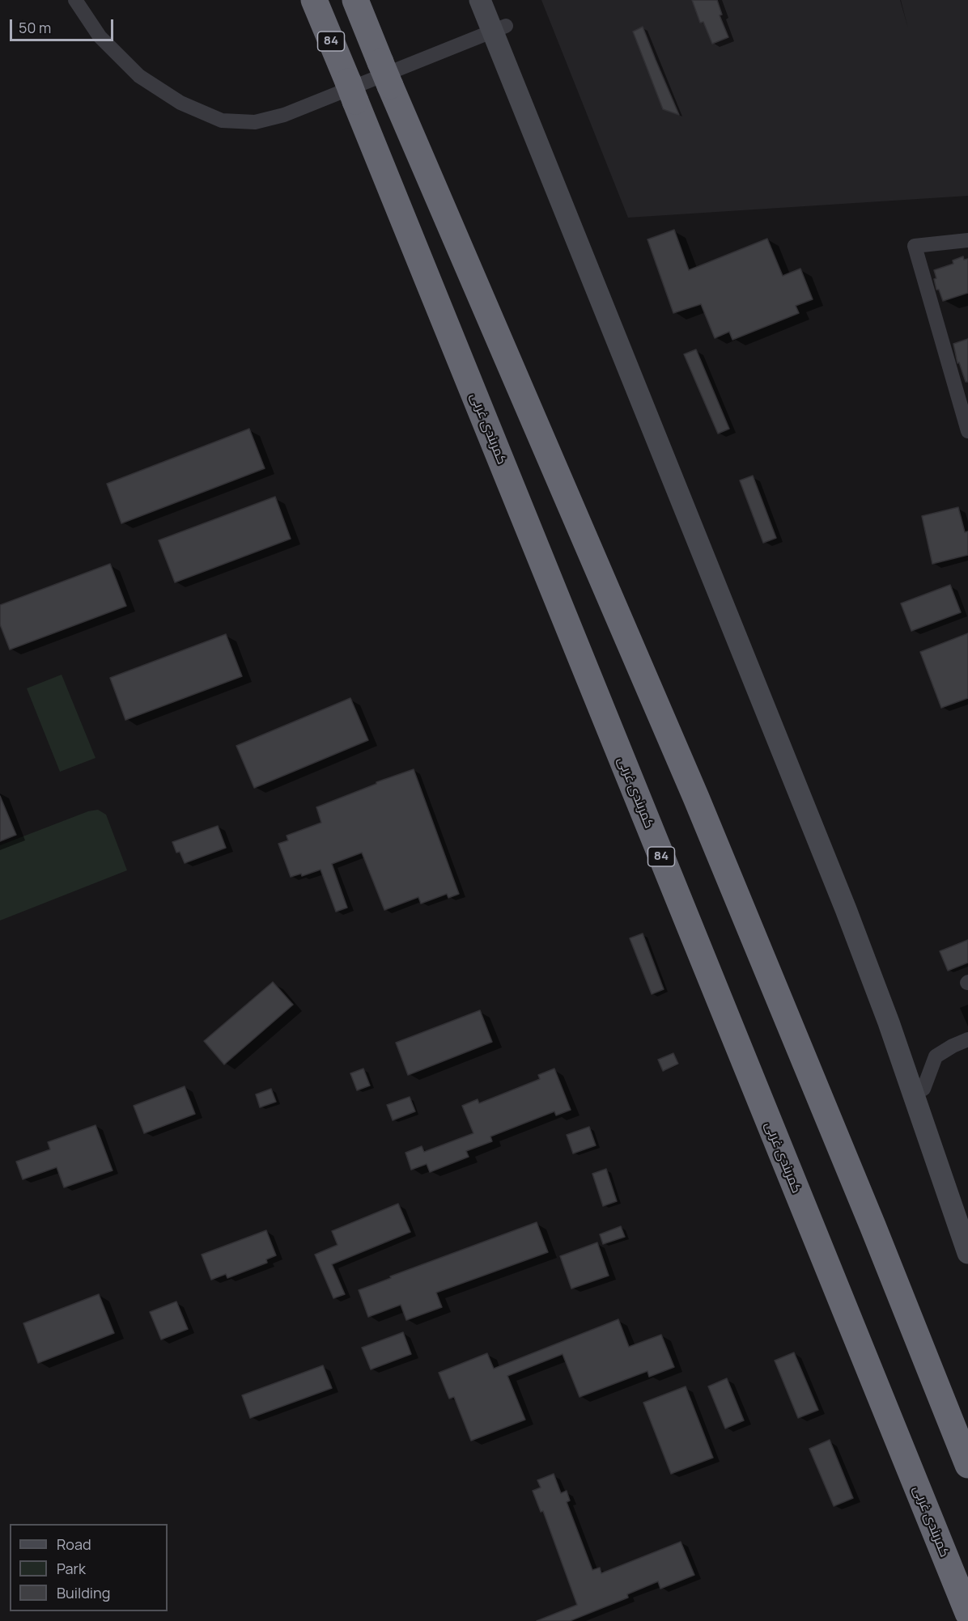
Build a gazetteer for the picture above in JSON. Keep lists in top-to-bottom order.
{
  "streets": {
    "highway": ["84", "کمربندی غربی"]
  },
  "legend": ["Road", "Park", "Building"],
  "scale_bar": "50 m"
}
